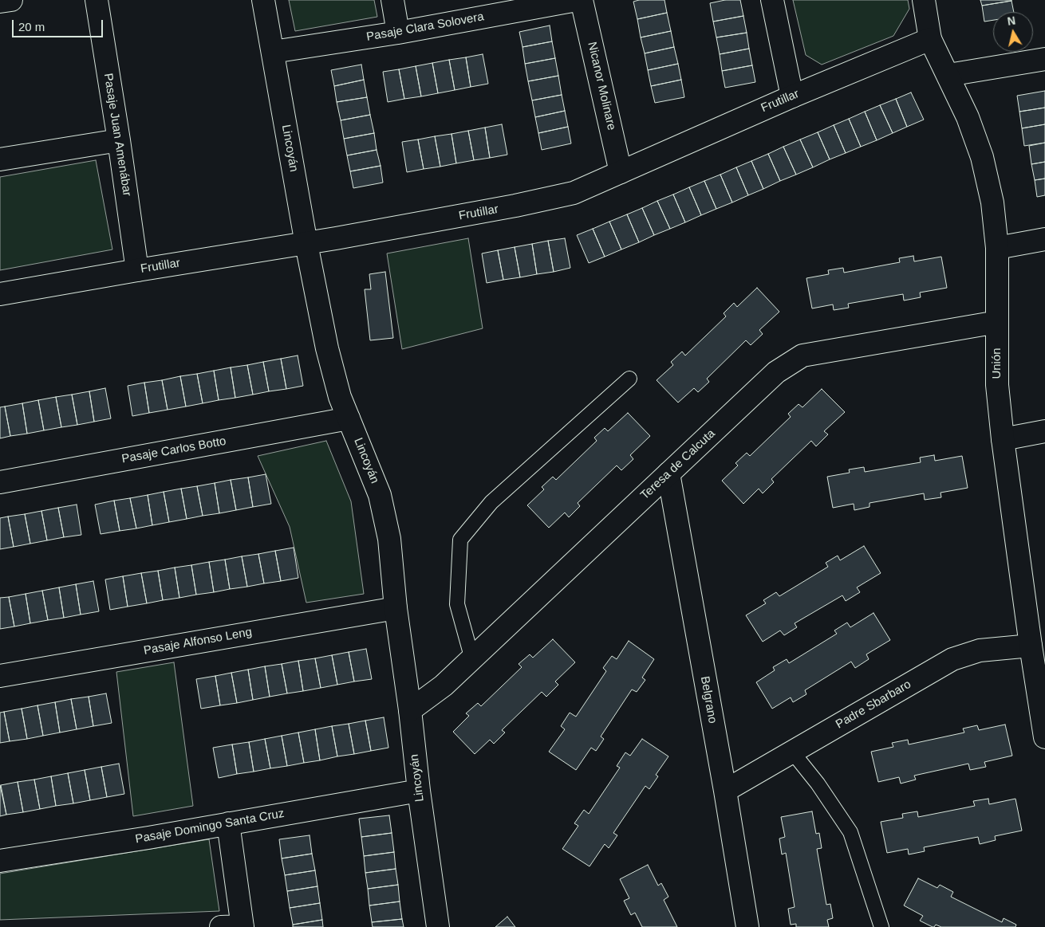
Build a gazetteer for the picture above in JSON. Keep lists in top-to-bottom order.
{
  "streets": {
    "street": [
      "Pasaje Clara Solovera",
      "Nicanor Molinare",
      "Frutillar",
      "Pasaje Juan Amenábar",
      "Lincoyán",
      "Unión",
      "Pasaje Carlos Botto",
      "Teresa de Calcuta",
      "Pasaje Alfonso Leng",
      "Belgrano",
      "Padre Sbarbaro",
      "Pasaje Domingo Santa Cruz"
    ]
  },
  "crossings": [
    ["Pasaje Clara Solovera", "Lincoyán"],
    ["Nicanor Molinare", "Frutillar"],
    ["Frutillar", "Pasaje Juan Amenábar"],
    ["Frutillar", "Lincoyán"],
    ["Frutillar", "Unión"],
    ["Lincoyán", "Pasaje Carlos Botto"],
    ["Lincoyán", "Teresa de Calcuta"],
    ["Lincoyán", "Pasaje Alfonso Leng"],
    ["Lincoyán", "Pasaje Domingo Santa Cruz"],
    ["Unión", "Teresa de Calcuta"],
    ["Unión", "Padre Sbarbaro"],
    ["Teresa de Calcuta", "Belgrano"],
    ["Belgrano", "Padre Sbarbaro"]
  ],
  "scale_bar": "20 m",
  "north": "top"
}
